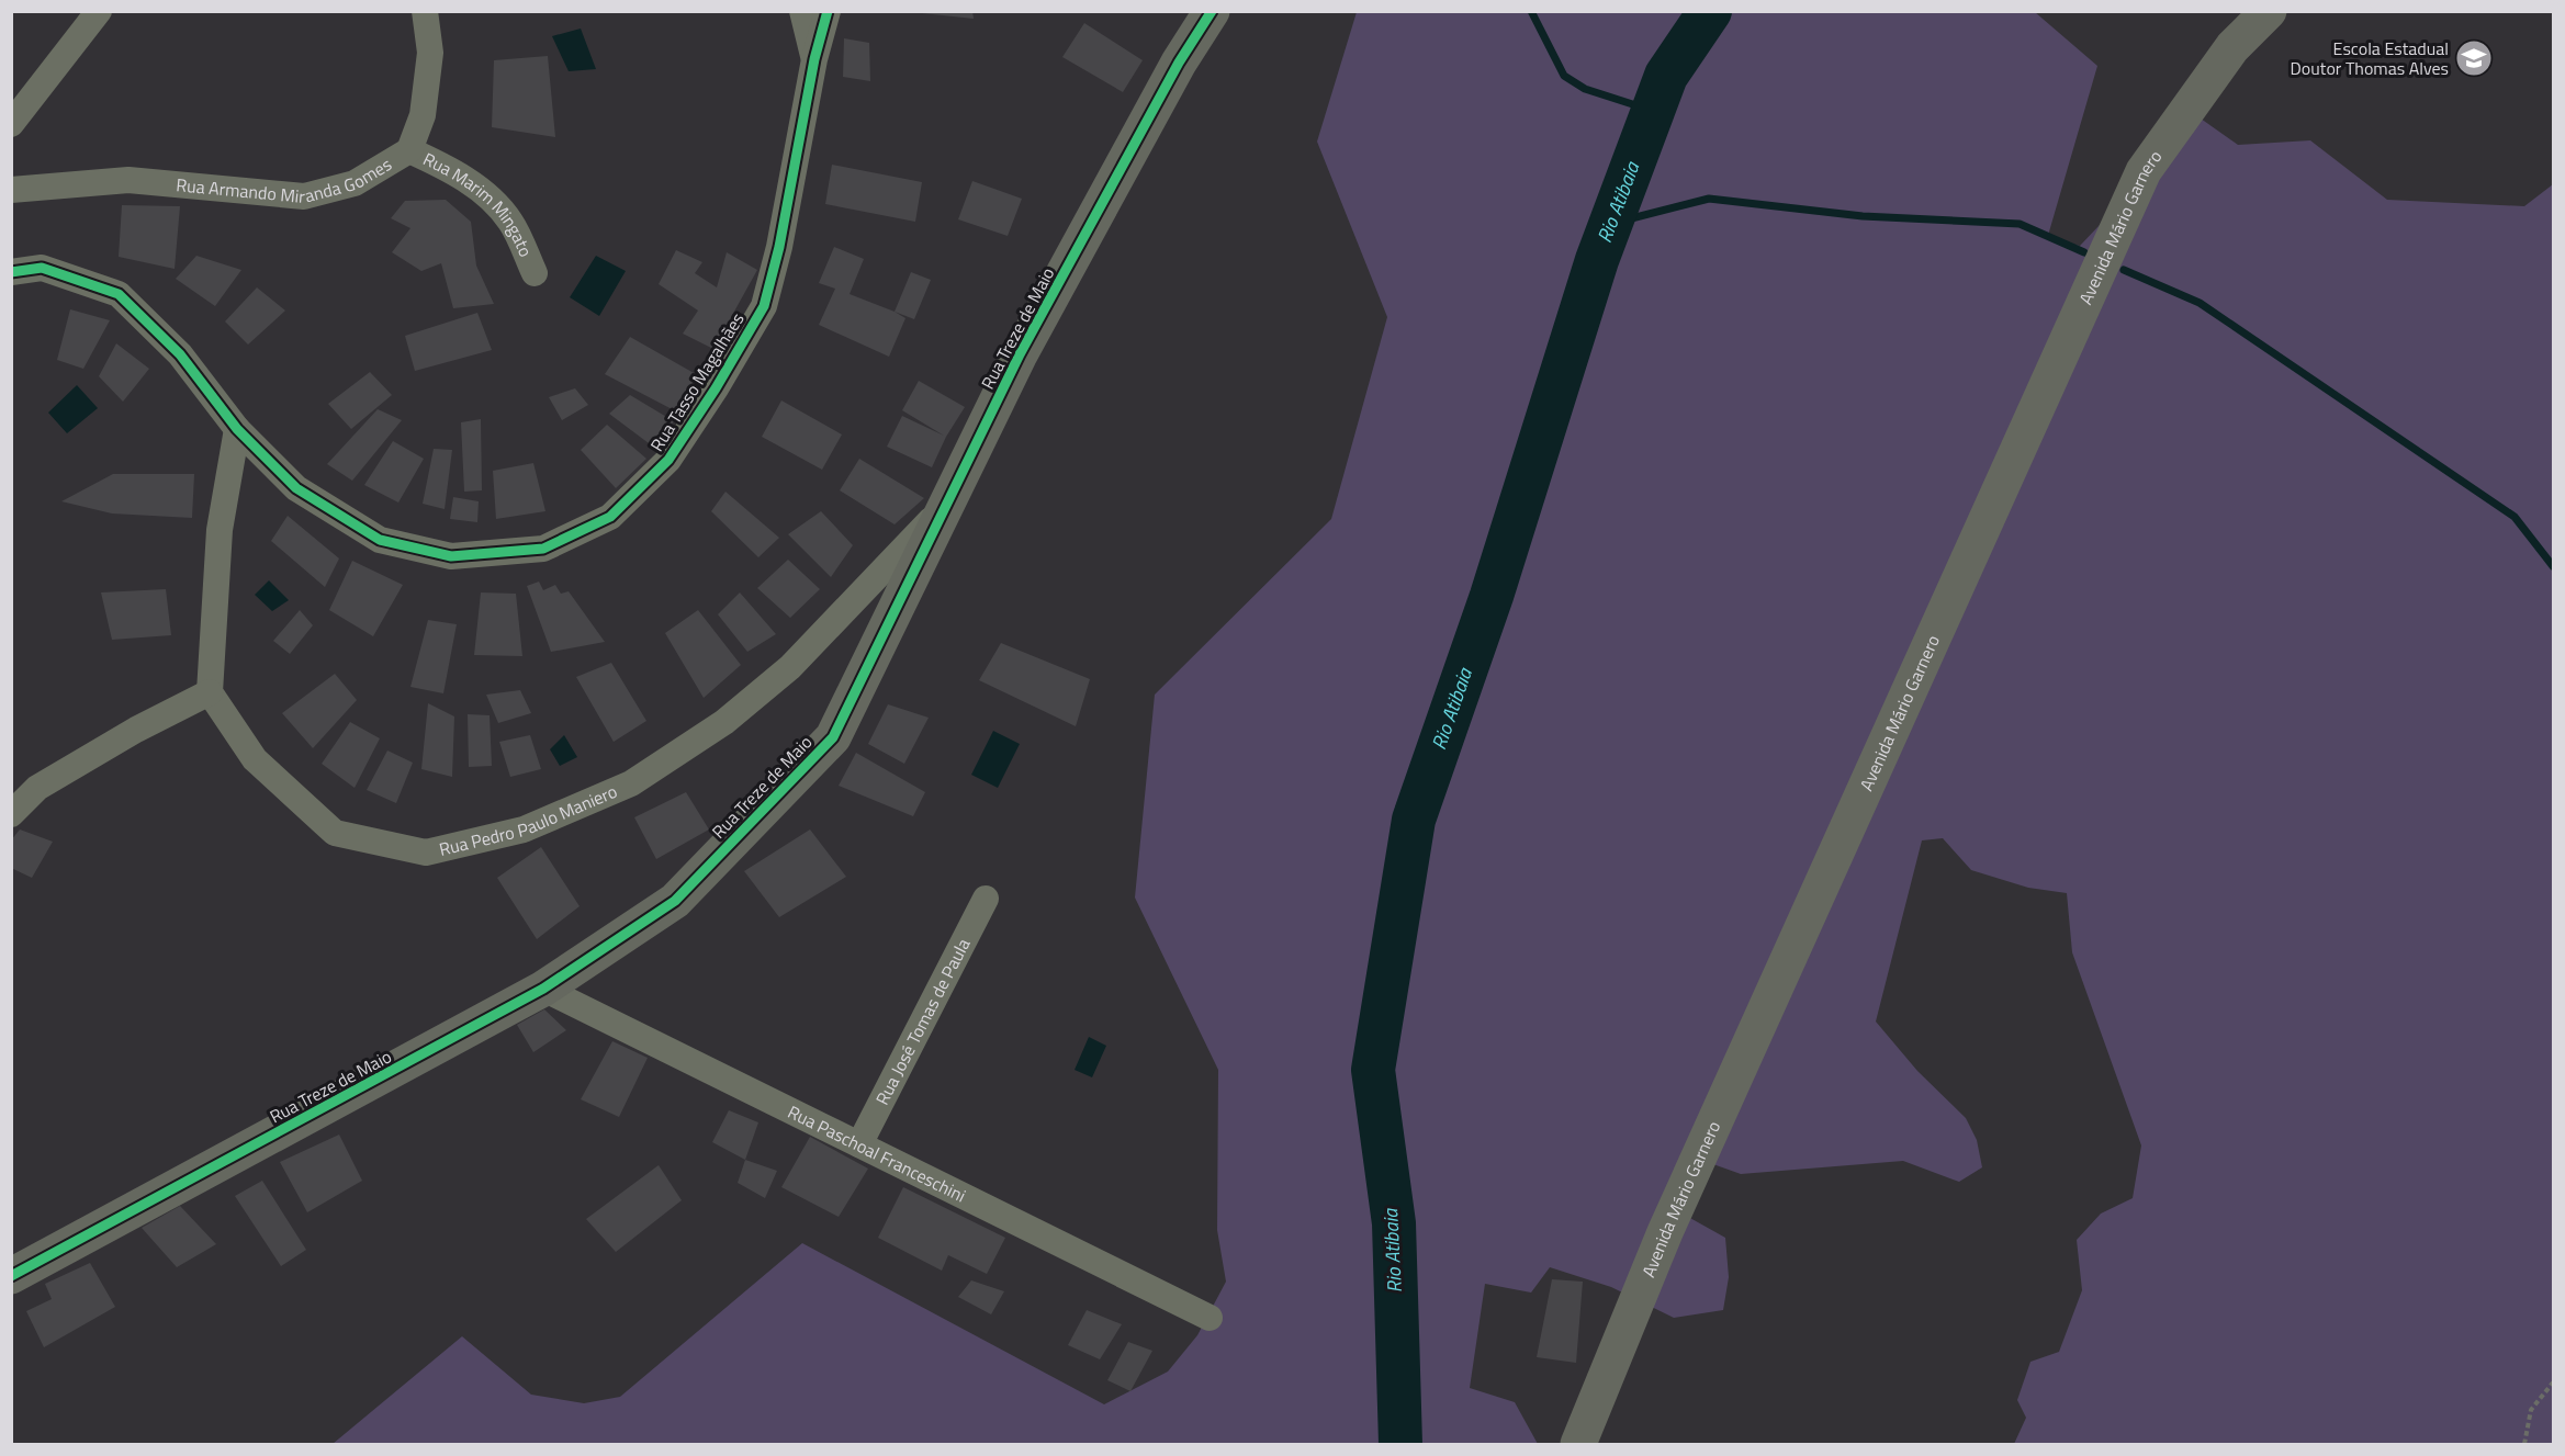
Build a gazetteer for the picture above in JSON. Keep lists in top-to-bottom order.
{
  "streets": {
    "street": [
      "Rua Armando Miranda Gomes",
      "Rua Marim Mingato",
      "Avenida Mário Garnero",
      "Rua Treze de Maio",
      "Rua Tasso Magalhães",
      "Rua Pedro Paulo Maniero",
      "Rua José Tomas de Paula",
      "Rua Paschoal Franceschini"
    ]
  },
  "crossings": [
    ["Rua Armando Miranda Gomes", "Rua Marim Mingato"],
    ["Rua Treze de Maio", "Rua Pedro Paulo Maniero"],
    ["Rua Treze de Maio", "Rua Paschoal Franceschini"],
    ["Rua José Tomas de Paula", "Rua Paschoal Franceschini"]
  ],
  "water": ["Rio Atibaia"],
  "places": {
    "school or university": ["Escola Estadual Doutor Thomas Alves"]
  }
}
